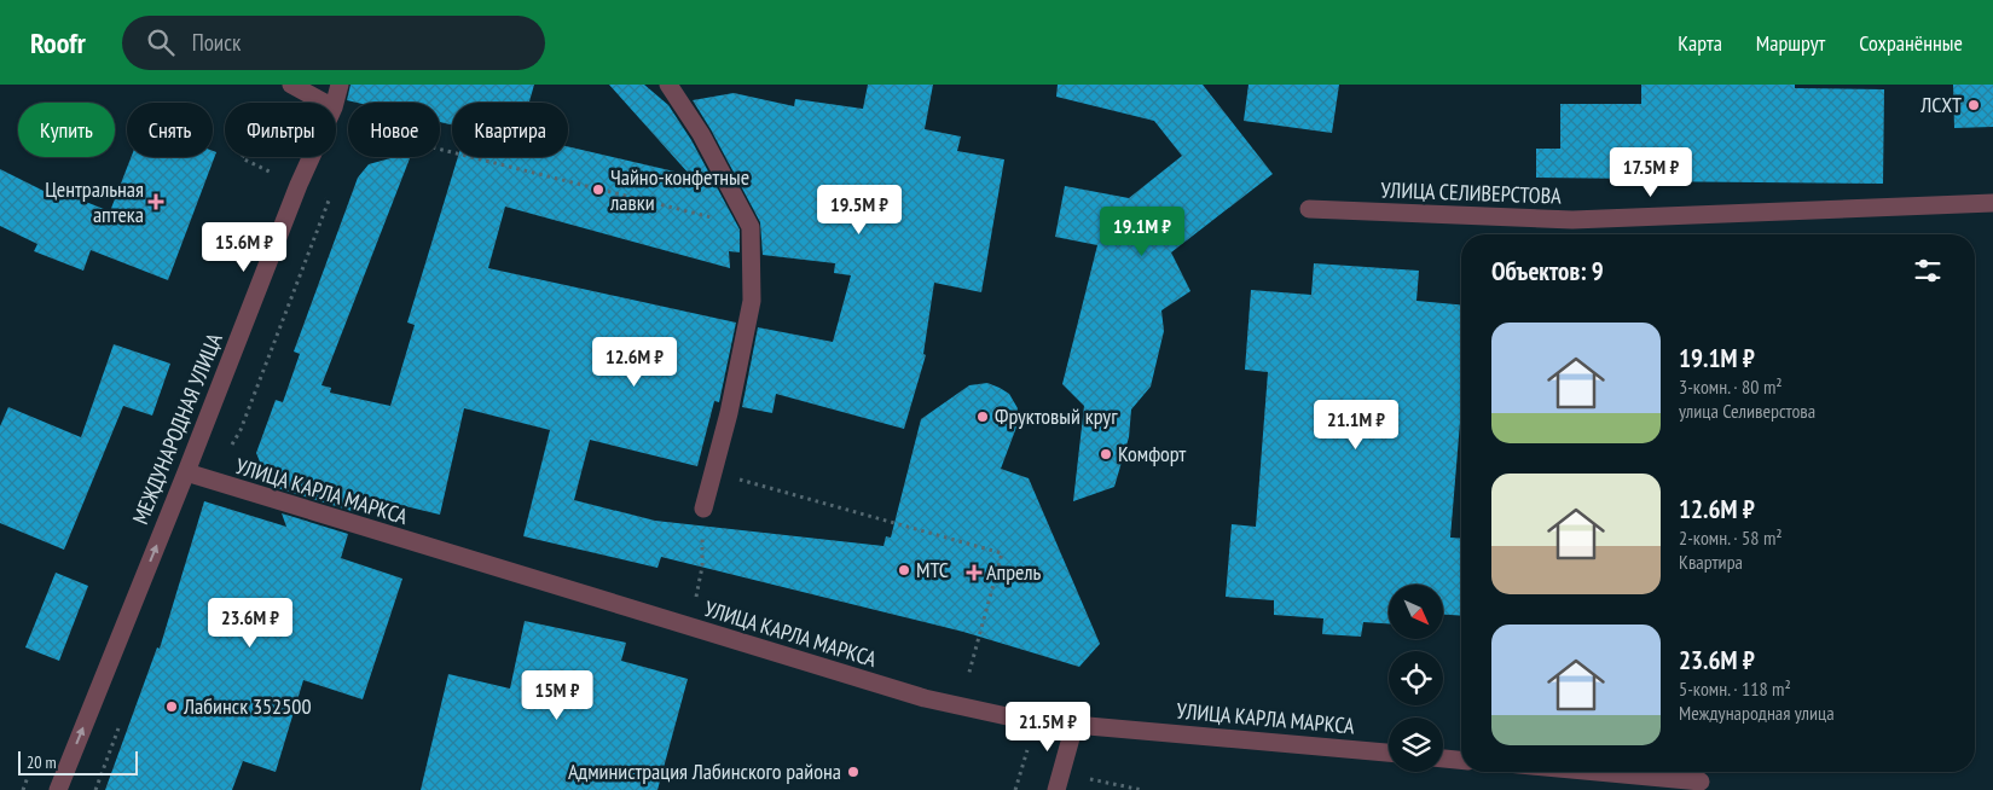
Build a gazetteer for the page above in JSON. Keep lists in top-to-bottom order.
{
  "streets": {
    "street": ["УЛИЦА СЕЛИВЕРСТОВА", "МЕЖДУНАРОДНАЯ УЛИЦА", "УЛИЦА КАРЛА МАРКСА"]
  },
  "crossings": [
    ["МЕЖДУНАРОДНАЯ УЛИЦА", "УЛИЦА КАРЛА МАРКСА"]
  ],
  "one_way": ["МЕЖДУНАРОДНАЯ УЛИЦА"],
  "places": {
    "other": [
      "ЛСХТ",
      "Чайно-конфетные лавки",
      "Фруктовый круг",
      "Комфорт",
      "МТС",
      "Лабинск 352500",
      "Администрация Лабинского района"
    ],
    "health": ["Центральная аптека", "Апрель"]
  },
  "scale_bar": "20 m",
  "north": "bottom right",
  "page": {
    "header": "Roofr",
    "search": "Поиск",
    "nav": ["Карта", "Маршрут", "Сохранённые"],
    "chip": [
      "Купить",
      "Снять",
      "Фильтры",
      "Новое",
      "Квартира"
    ],
    "price": [
      "17.5M ₽",
      "19.5M ₽",
      "19.1M ₽",
      "15.6M ₽",
      "12.6M ₽",
      "21.1M ₽",
      "23.6M ₽",
      "15M ₽",
      "21.5M ₽"
    ],
    "heading": "Объектов: 9",
    "list": [
      {
        "name": "19.1M ₽",
        "note": "3-комн. · 80 m² · улица Селиверстова"
      },
      {
        "name": "12.6M ₽",
        "note": "2-комн. · 58 m² · Квартира"
      },
      {
        "name": "23.6M ₽",
        "note": "5-комн. · 118 m² · Международная улица"
      }
    ],
    "scale": "20 m"
  }
}
